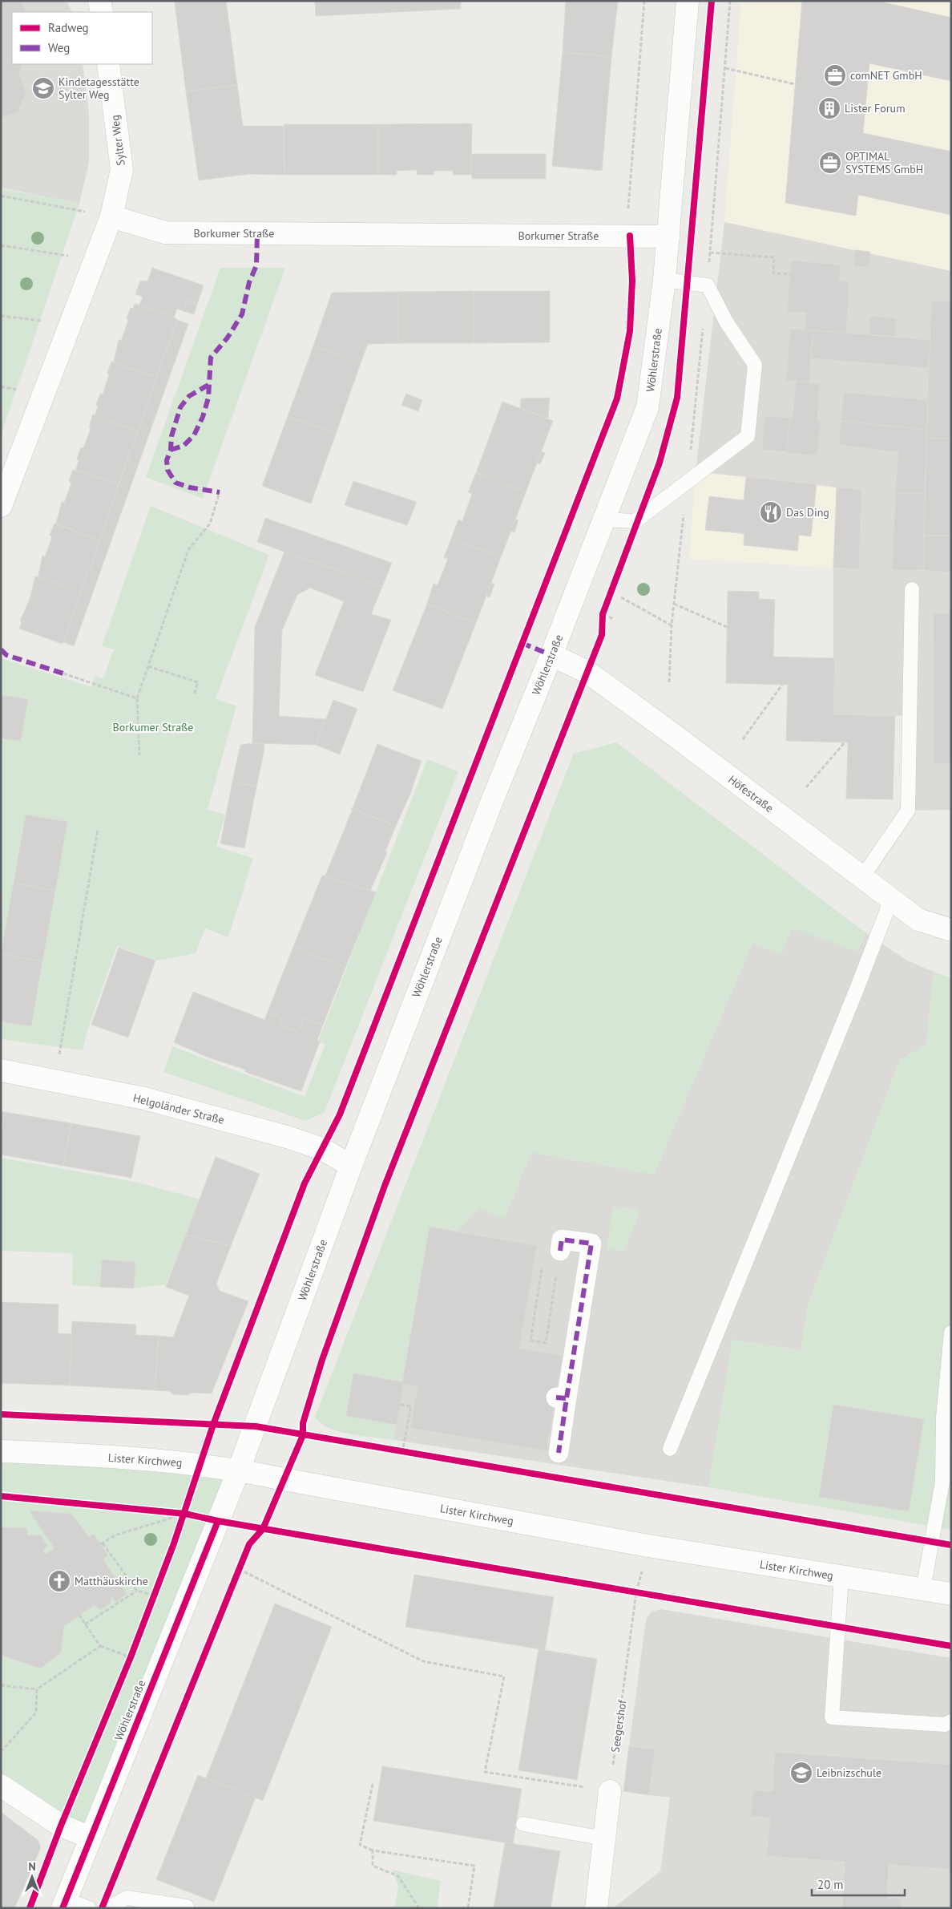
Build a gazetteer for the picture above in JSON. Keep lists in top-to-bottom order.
{
  "streets": {
    "street": [
      "Sylter Weg",
      "Borkumer Straße",
      "Wöhlerstraße",
      "Höfestraße",
      "Helgoländer Straße",
      "Lister Kirchweg"
    ],
    "path": ["Seegershof"]
  },
  "crossings": [
    ["Sylter Weg", "Borkumer Straße"],
    ["Borkumer Straße", "Wöhlerstraße"],
    ["Wöhlerstraße", "Höfestraße"],
    ["Wöhlerstraße", "Helgoländer Straße"],
    ["Wöhlerstraße", "Lister Kirchweg"],
    ["Lister Kirchweg", "Seegershof"]
  ],
  "parks": ["Borkumer Straße"],
  "places": {
    "office": ["comNET GmbH", "OPTIMAL SYSTEMS GmbH"],
    "school or university": ["Kindetagesstätte Sylter Weg", "Leibnizschule"],
    "building": ["Lister Forum"],
    "restaurant": ["Das Ding"],
    "church": ["Matthäuskirche"]
  },
  "legend": ["Radweg", "Weg"],
  "scale_bar": "20 m",
  "north": "top"
}
